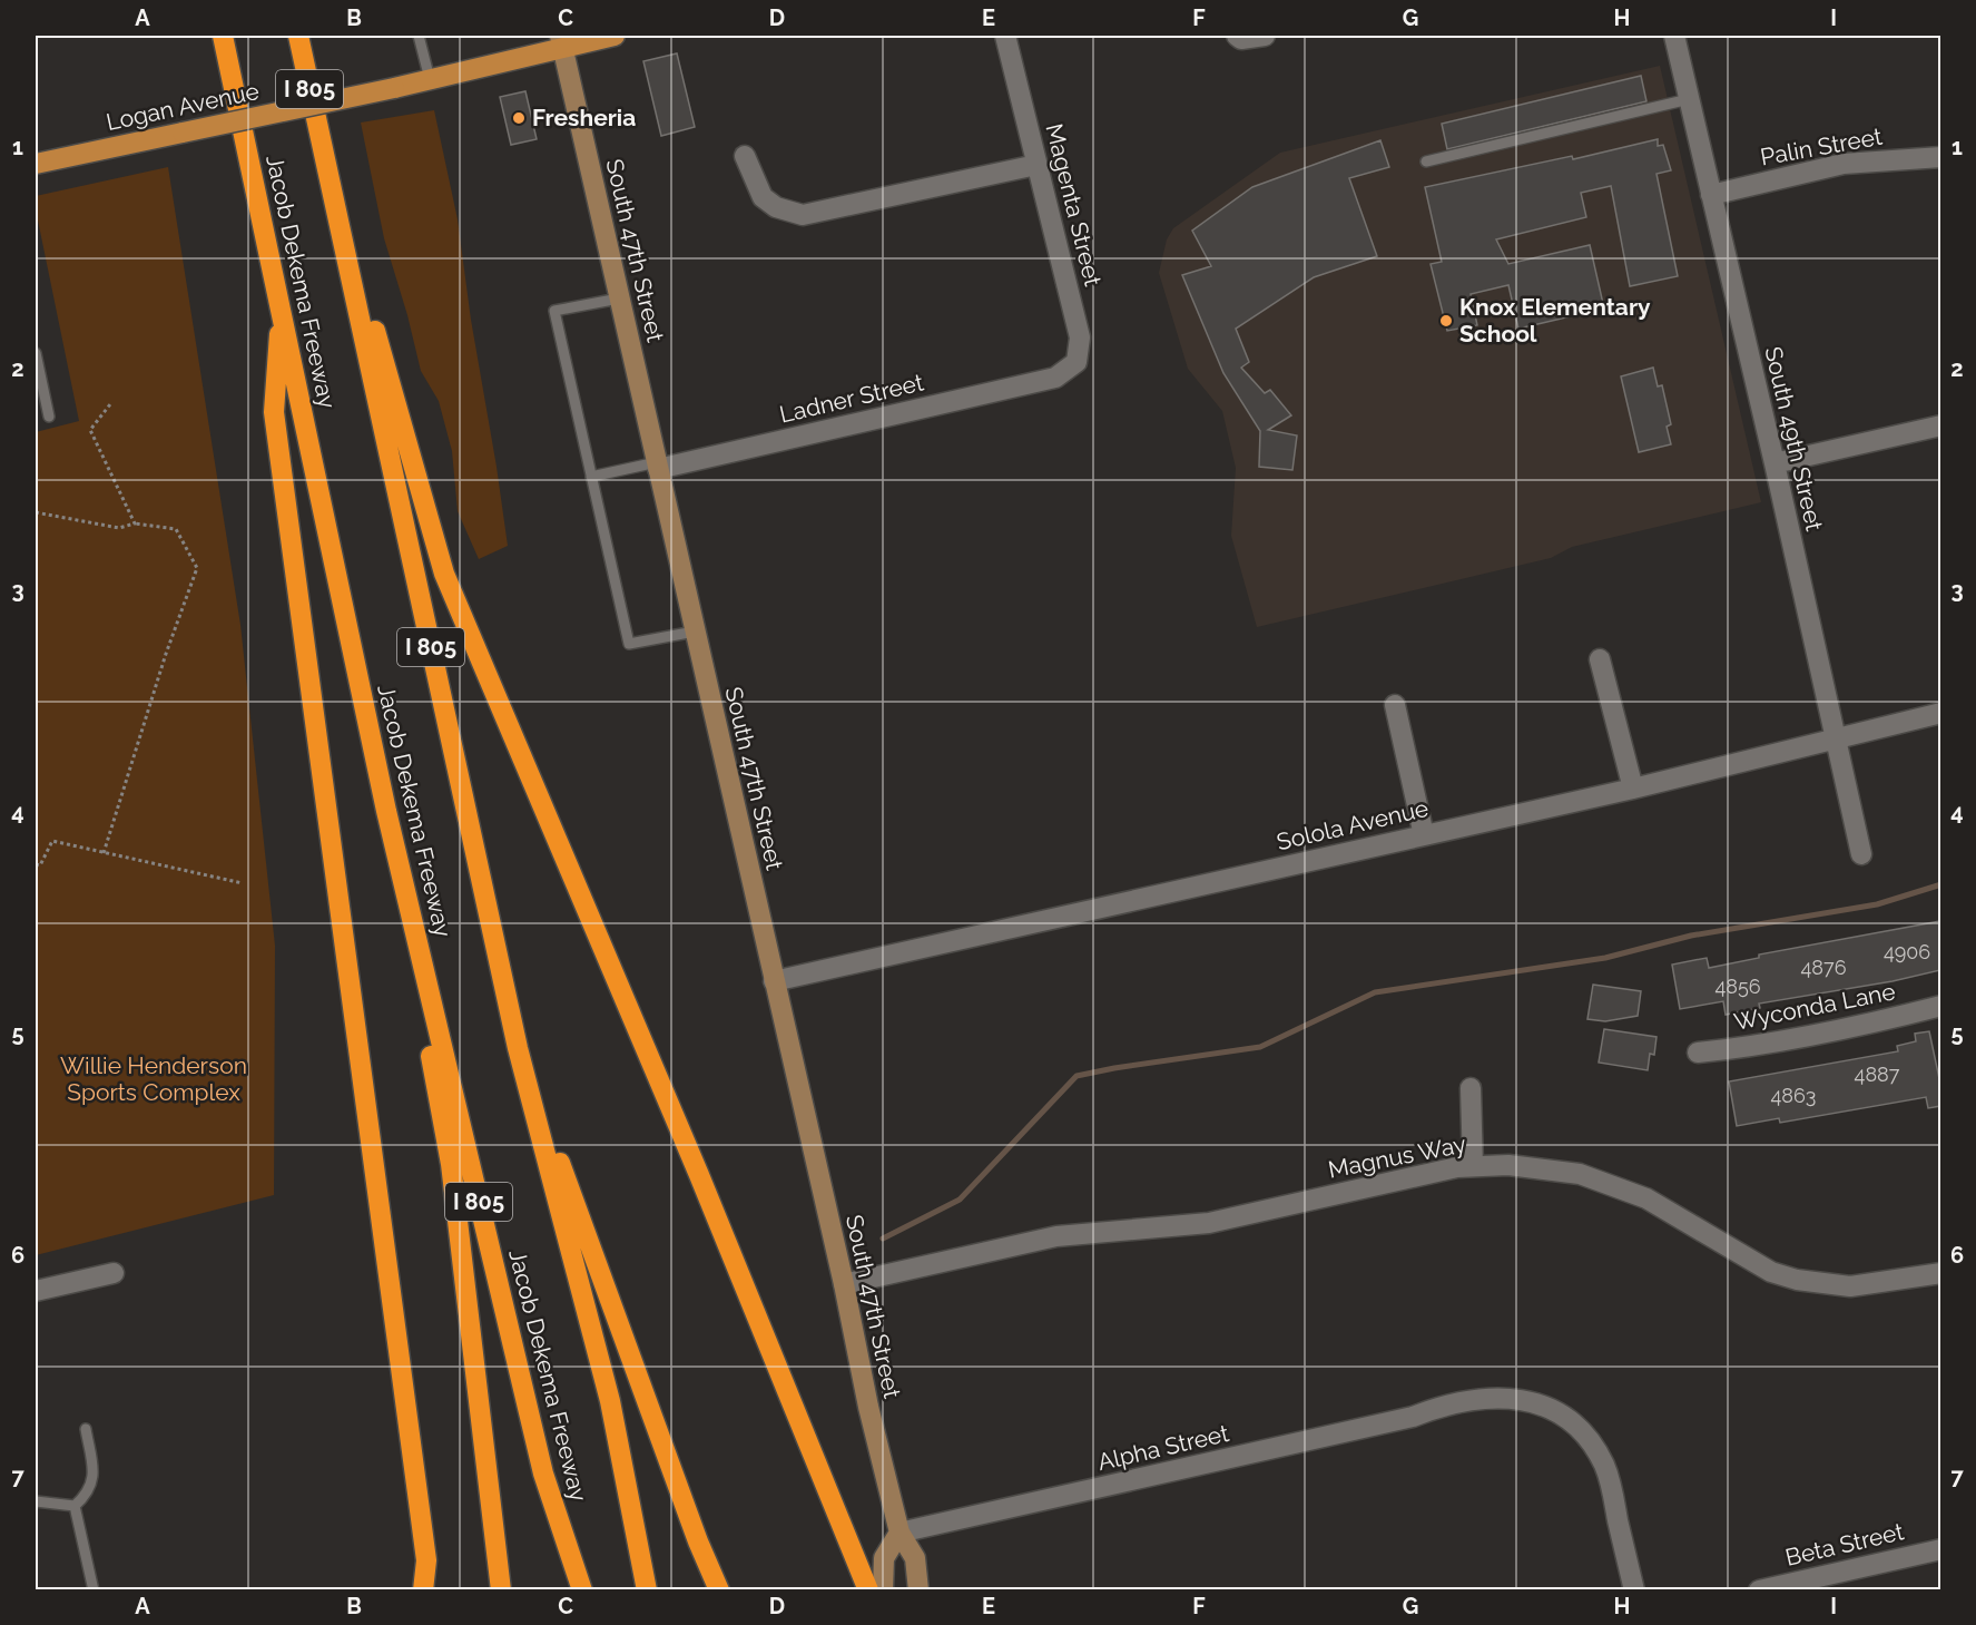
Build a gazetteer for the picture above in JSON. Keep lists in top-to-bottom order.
{
  "streets": {
    "highway": ["I 805", "Jacob Dekema Freeway"],
    "main road": ["Logan Avenue", "South 47th Street"],
    "street": [
      "Palin Street",
      "Magenta Street",
      "Ladner Street",
      "South 49th Street",
      "Solola Avenue",
      "Wyconda Lane",
      "Magnus Way",
      "Alpha Street",
      "Beta Street"
    ]
  },
  "crossings": [
    ["Logan Avenue", "South 47th Street"],
    ["Palin Street", "South 49th Street"],
    ["Magenta Street", "Ladner Street"],
    ["South 47th Street", "Ladner Street"],
    ["South 47th Street", "Solola Avenue"],
    ["South 47th Street", "Magnus Way"],
    ["South 47th Street", "Alpha Street"],
    ["South 49th Street", "Solola Avenue"]
  ],
  "parks": ["Willie Henderson Sports Complex"],
  "places": ["Fresheria", "Knox Elementary School"],
  "house_numbers": [
    "4906",
    "4876",
    "4856",
    "4887",
    "4863"
  ],
  "grid": {
    "columns": [
      "A",
      "B",
      "C",
      "D",
      "E",
      "F",
      "G",
      "H",
      "I"
    ],
    "rows": [
      "1",
      "2",
      "3",
      "4",
      "5",
      "6",
      "7"
    ]
  }
}
